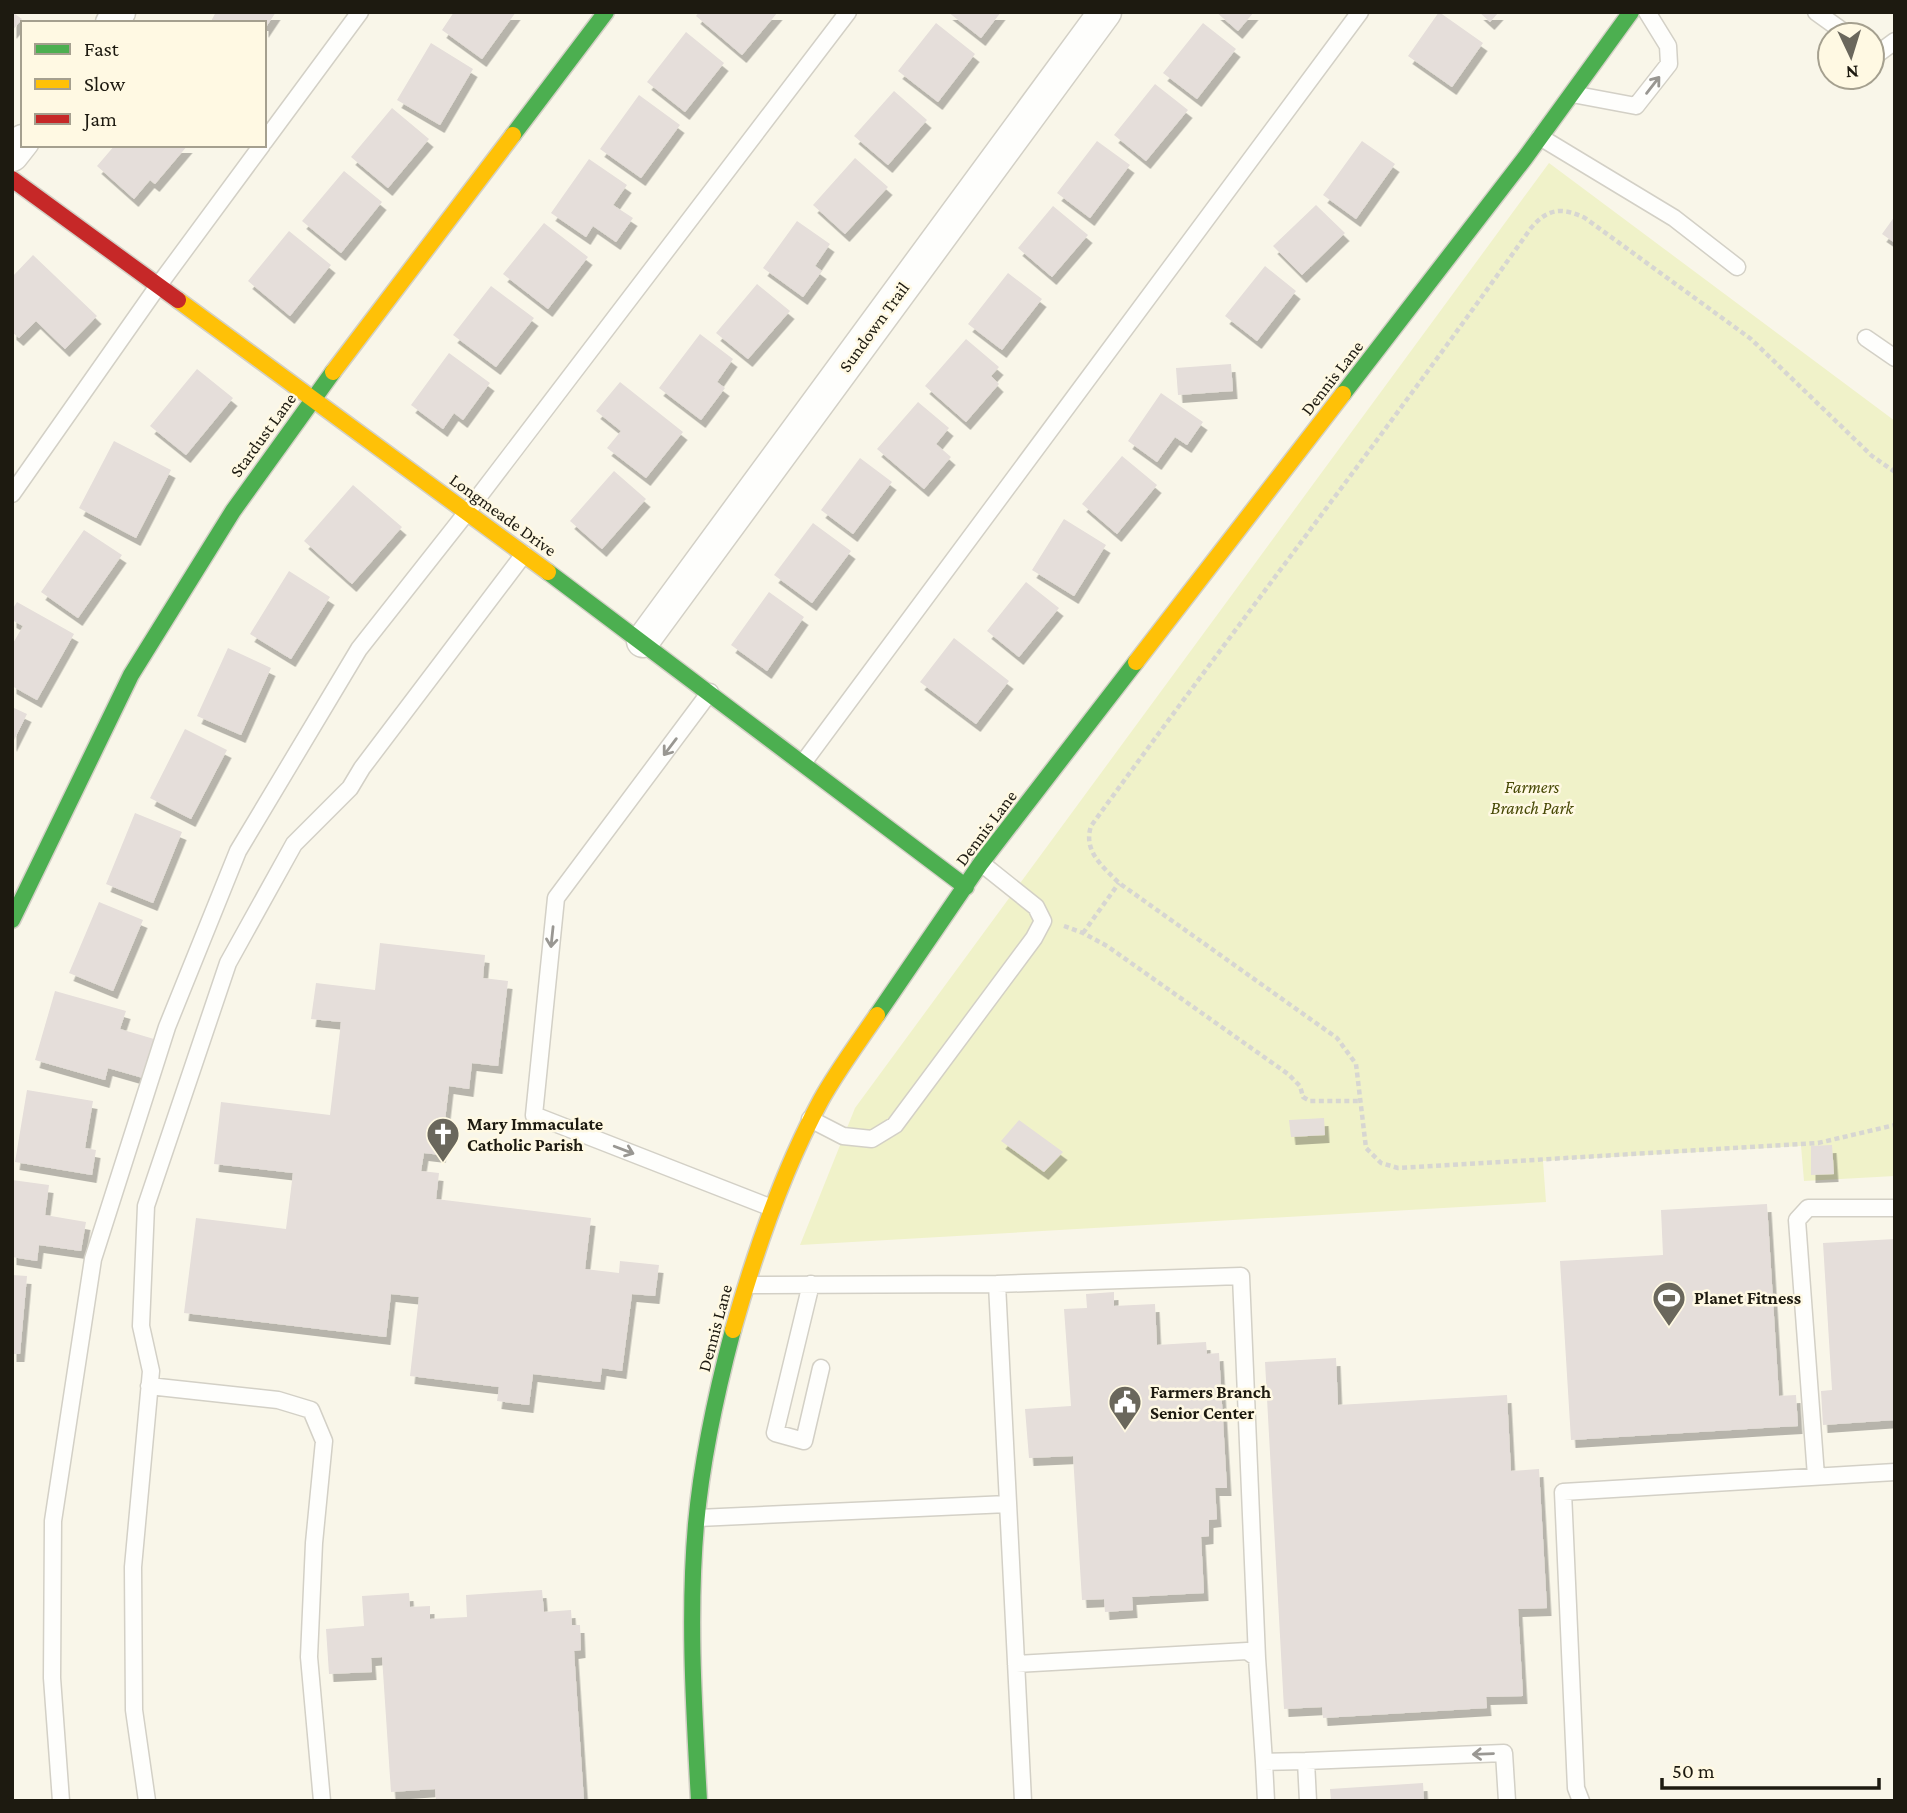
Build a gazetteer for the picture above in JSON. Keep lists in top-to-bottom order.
{
  "streets": {
    "street": [
      "Sundown Trail",
      "Dennis Lane",
      "Stardust Lane",
      "Longmeade Drive"
    ]
  },
  "crossings": [
    ["Sundown Trail", "Longmeade Drive"],
    ["Dennis Lane", "Longmeade Drive"],
    ["Stardust Lane", "Longmeade Drive"]
  ],
  "parks": ["Farmers Branch Park"],
  "places": {
    "church": ["Mary Immaculate Catholic Parish"],
    "sports": ["Planet Fitness"],
    "public building": ["Farmers Branch Senior Center"]
  },
  "legend": ["Fast", "Slow", "Jam"],
  "scale_bar": "50 m",
  "north": "bottom"
}
